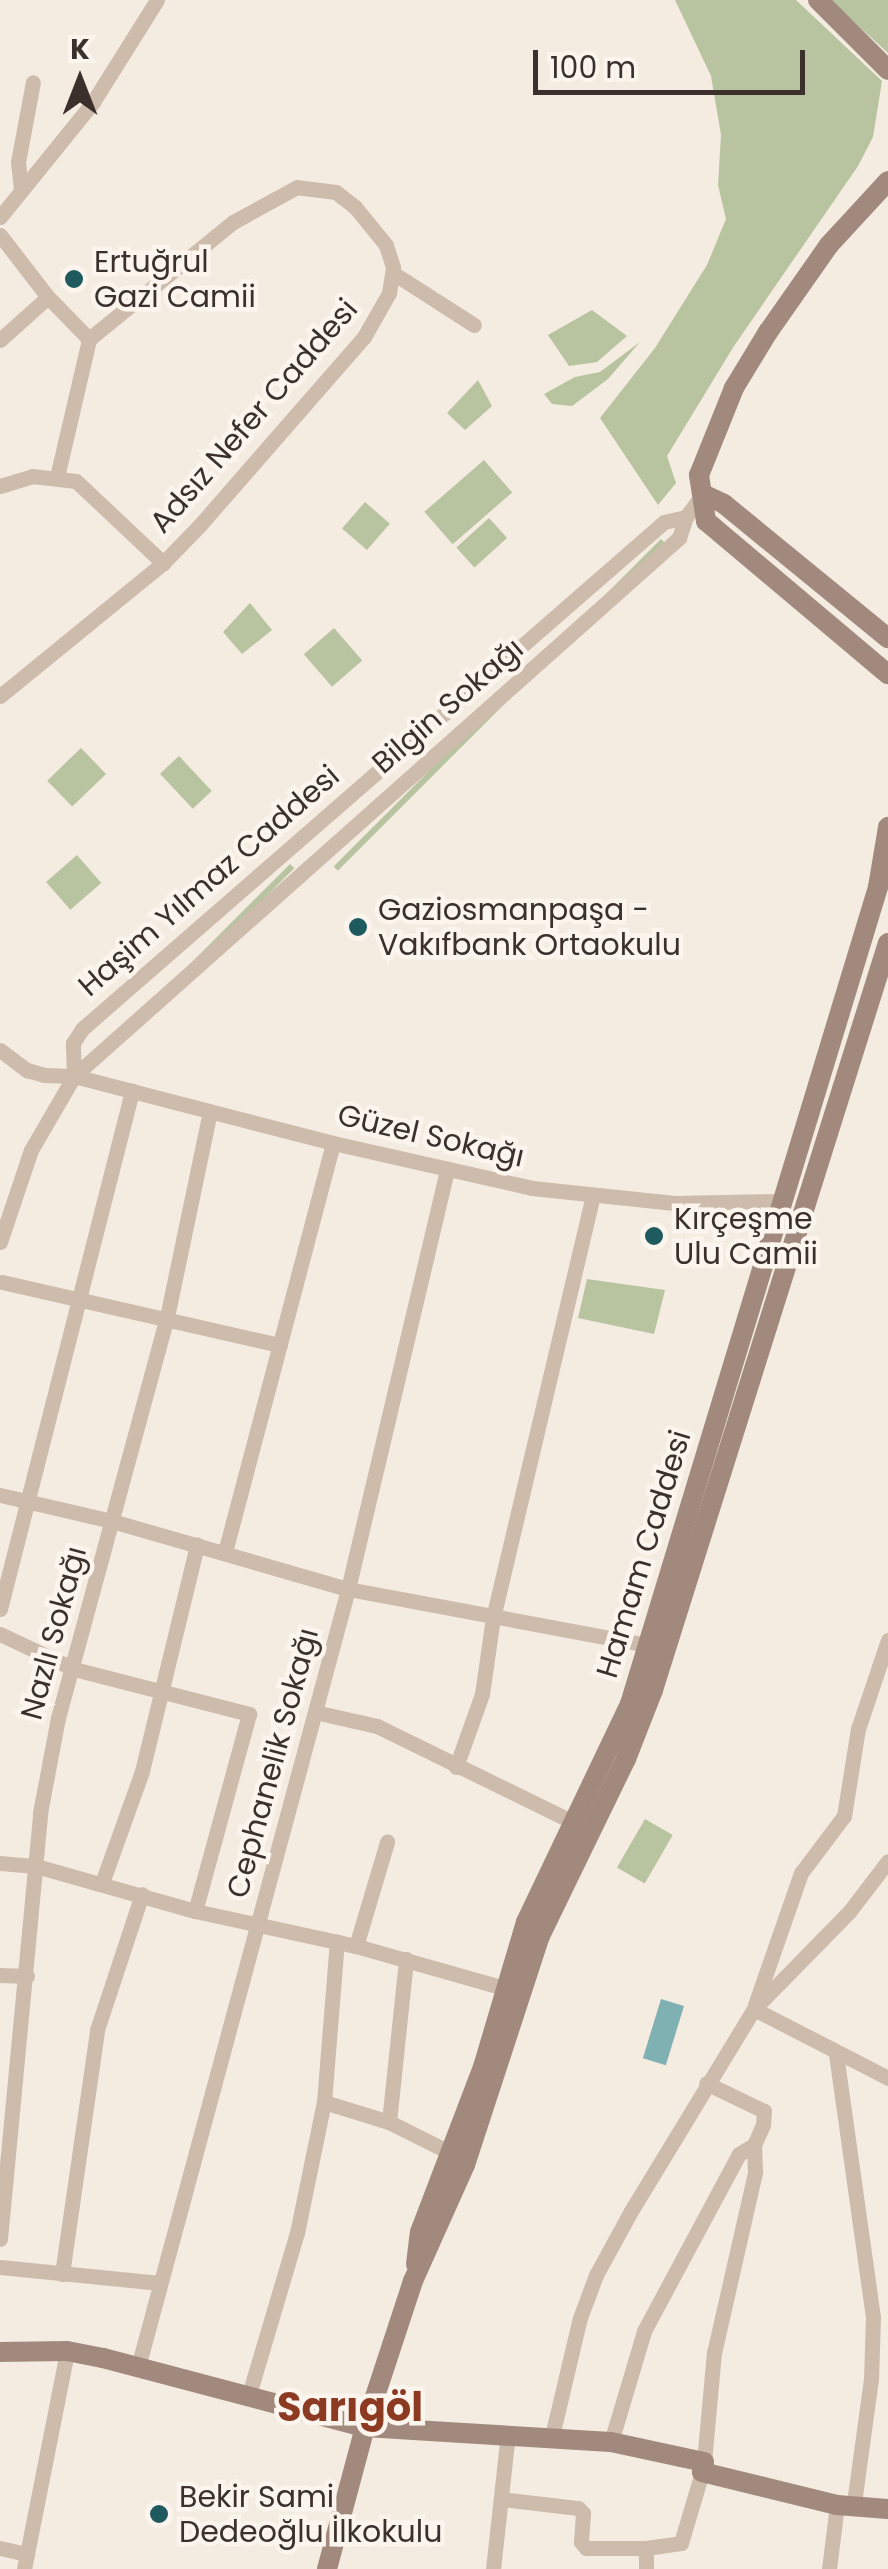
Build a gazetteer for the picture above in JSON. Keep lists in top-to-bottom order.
{
  "streets": {
    "main road": ["Bilgin Sokağı", "Hamam Caddesi"],
    "street": [
      "Adsız Nefer Caddesi",
      "Haşim Yılmaz Caddesi",
      "Güzel Sokağı",
      "Nazlı Sokağı",
      "Cephanelik Sokağı"
    ]
  },
  "crossings": [
    ["Bilgin Sokağı", "Haşim Yılmaz Caddesi"],
    ["Bilgin Sokağı", "Güzel Sokağı"],
    ["Haşim Yılmaz Caddesi", "Güzel Sokağı"],
    ["Güzel Sokağı", "Hamam Caddesi"],
    ["Güzel Sokağı", "Nazlı Sokağı"],
    ["Güzel Sokağı", "Cephanelik Sokağı"]
  ],
  "districts": ["Sarıgöl"],
  "places": [
    "Ertuğrul Gazi Camii",
    "Gaziosmanpaşa - Vakıfbank Ortaokulu",
    "Kırçeşme Ulu Camii",
    "Bekir Sami Dedeoğlu İlkokulu"
  ],
  "scale_bar": "100 m",
  "north": "top"
}
